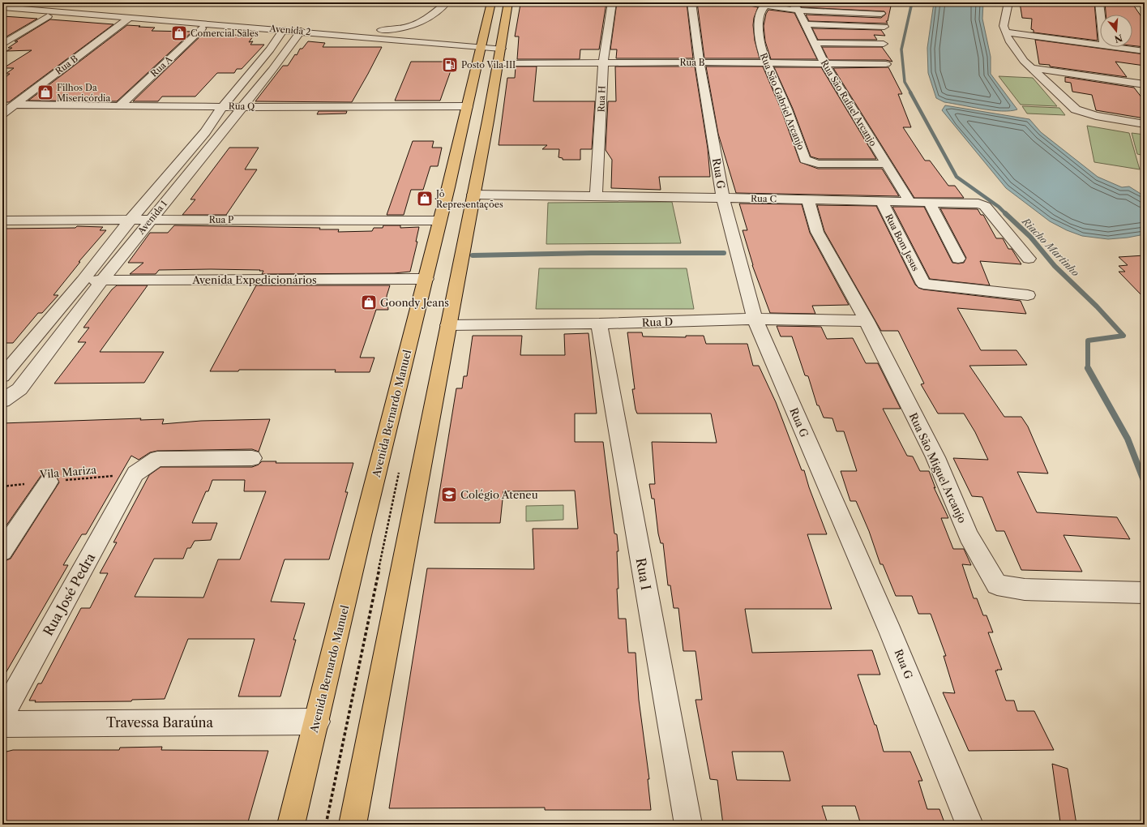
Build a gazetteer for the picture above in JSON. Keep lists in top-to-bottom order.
{
  "streets": {
    "main road": ["Avenida Bernardo Manuel"],
    "street": [
      "Avenida 2",
      "Rua B",
      "Rua A",
      "Rua H",
      "Rua São Gabriel Arcanjo",
      "Rua São Rafael Arcanjo",
      "Rua Q",
      "Rua G",
      "Rua C",
      "Avenida 1",
      "Rua P",
      "Rua Bom Jesus",
      "Avenida Expedicionários",
      "Rua D",
      "Rua São Miguel Arcanjo",
      "Rua I",
      "Rua José Pedra",
      "Travessa Baraúna"
    ],
    "path": ["Vila Mariza"]
  },
  "crossings": [
    ["Avenida 2", "Rua B"],
    ["Avenida 2", "Rua A"],
    ["Avenida 2", "Avenida 1"],
    ["Avenida 2", "Avenida Bernardo Manuel"],
    ["Rua B", "Rua H"],
    ["Rua B", "Rua São Gabriel Arcanjo"],
    ["Rua B", "Rua São Rafael Arcanjo"],
    ["Rua B", "Rua Q"],
    ["Rua B", "Rua G"],
    ["Rua A", "Rua Q"],
    ["Rua H", "Rua C"],
    ["Rua São Gabriel Arcanjo", "Rua São Rafael Arcanjo"],
    ["Rua São Rafael Arcanjo", "Rua C"],
    ["Rua Q", "Avenida 1"],
    ["Rua Q", "Avenida Bernardo Manuel"],
    ["Rua G", "Rua C"],
    ["Rua G", "Rua D"],
    ["Rua C", "Rua Bom Jesus"],
    ["Rua C", "Rua São Miguel Arcanjo"],
    ["Avenida 1", "Rua P"],
    ["Avenida 1", "Avenida Expedicionários"],
    ["Rua P", "Avenida Bernardo Manuel"],
    ["Avenida Expedicionários", "Avenida Bernardo Manuel"],
    ["Rua D", "Rua São Miguel Arcanjo"],
    ["Rua D", "Rua I"],
    ["Avenida Bernardo Manuel", "Travessa Baraúna"],
    ["Vila Mariza", "Rua José Pedra"]
  ],
  "water": ["Riacho Martinho"],
  "places": {
    "shop": [
      "Comercial Sales",
      "Filhos Da Misericórdia",
      "Jô Representações",
      "Goondy Jeans"
    ],
    "fuel station": ["Posto Vila III"],
    "school or university": ["Colégio Ateneu"]
  },
  "north": "bottom"
}
